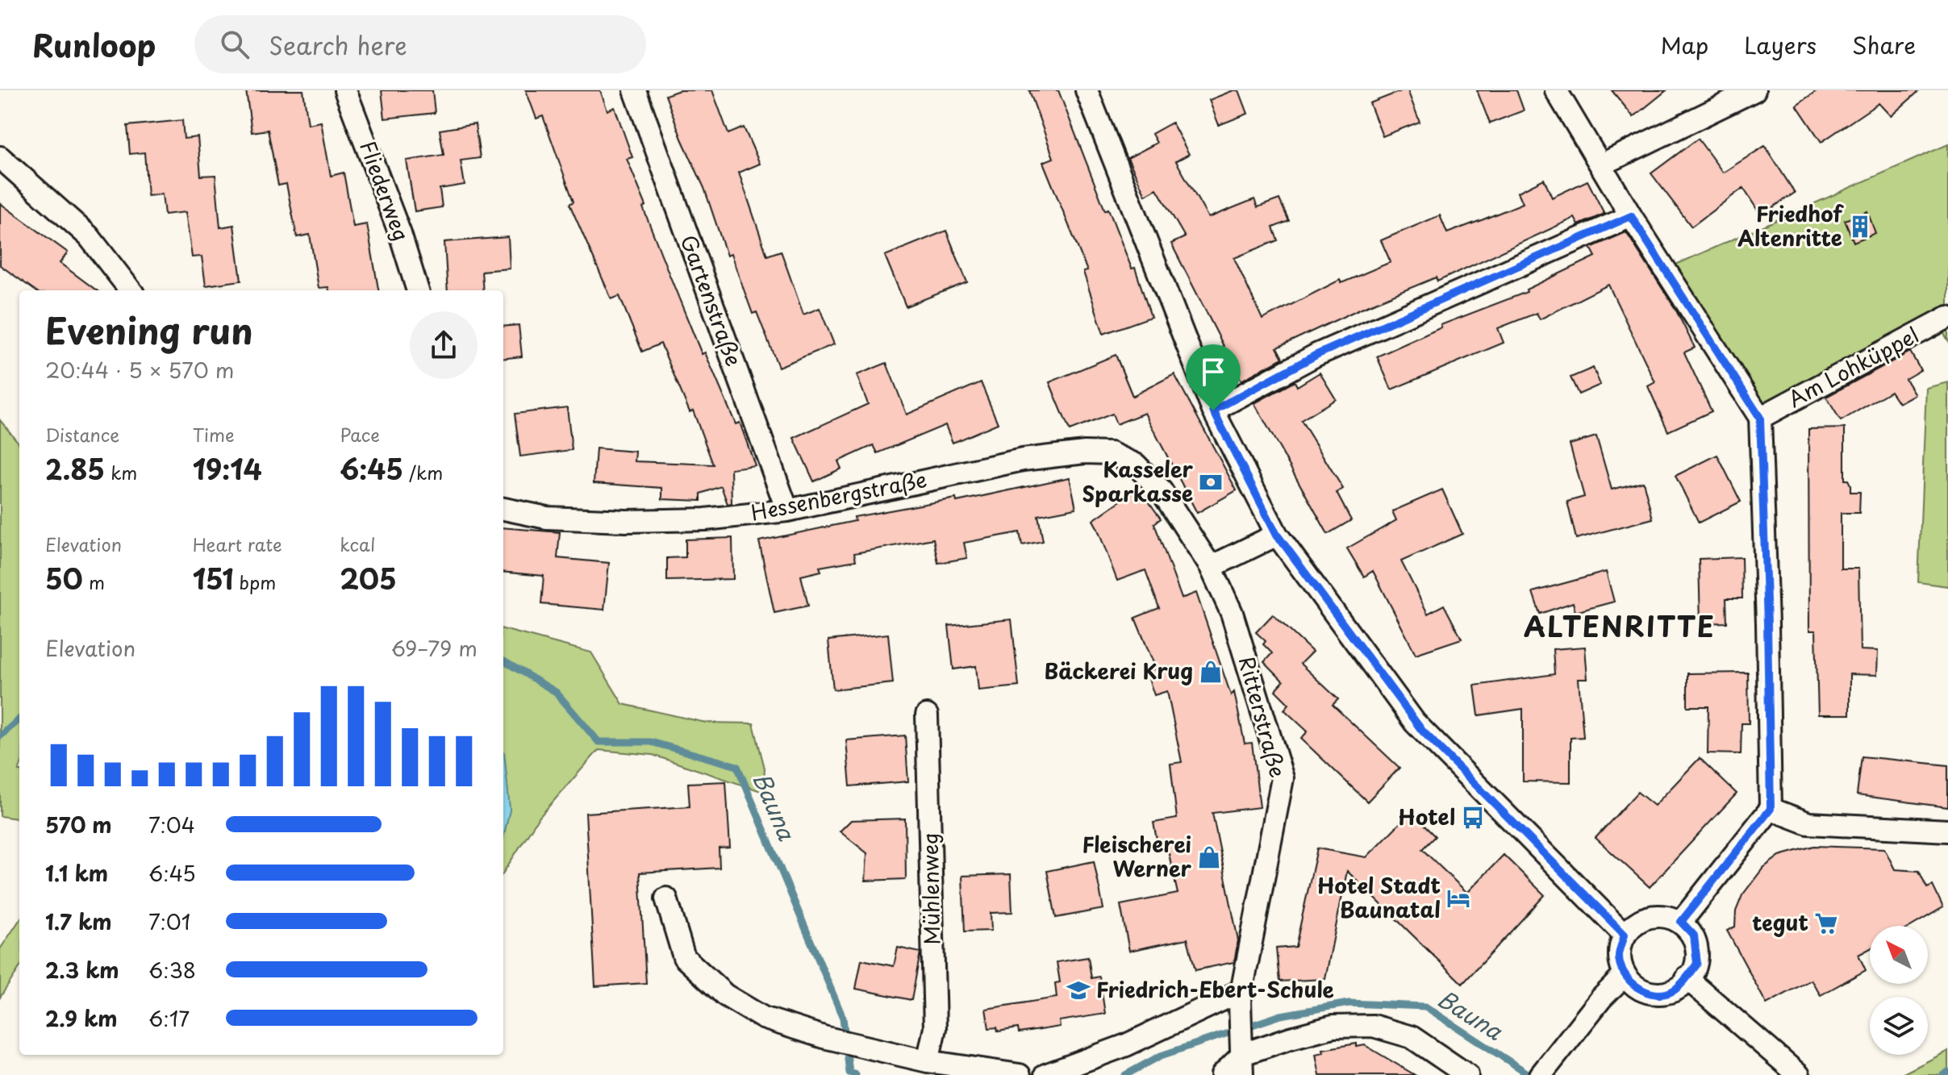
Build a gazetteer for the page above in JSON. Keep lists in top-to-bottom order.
{
  "streets": {
    "street": [
      "Fliederweg",
      "Gartenstraße",
      "Am Lohküppel",
      "Hessenbergstraße",
      "Ritterstraße",
      "Mühlenweg"
    ]
  },
  "crossings": [
    ["Gartenstraße", "Hessenbergstraße"],
    ["Hessenbergstraße", "Ritterstraße"]
  ],
  "districts": ["ALTENRITTE"],
  "water": ["Bauna"],
  "places": {
    "building": ["Friedhof Altenritte"],
    "bank": ["Kasseler Sparkasse"],
    "shop": ["Bäckerei Krug", "Fleischerei Werner"],
    "bus stop": ["Hotel"],
    "hotel": ["Hotel Stadt Baunatal"],
    "supermarket": ["tegut"],
    "school or university": ["Friedrich-Ebert-Schule"]
  },
  "north": "top left",
  "page": {
    "header": "Runloop",
    "search": "Search here",
    "nav": ["Map", "Layers", "Share"],
    "heading": ["Evening run", "20:44 · 5 × 570 m"],
    "stats": [
      ["Distance", "2.85 km"],
      ["Time", "19:14"],
      ["Pace", "6:45 /km"],
      ["Elevation", "50 m"],
      ["Heart rate", "151 bpm"],
      ["kcal", "205"]
    ],
    "chart": ["Elevation", "69–79 m"],
    "list": [
      {
        "name": "570 m",
        "note": "7:04"
      },
      {
        "name": "1.1 km",
        "note": "6:45"
      },
      {
        "name": "1.7 km",
        "note": "7:01"
      },
      {
        "name": "2.3 km",
        "note": "6:38"
      },
      {
        "name": "2.9 km",
        "note": "6:17"
      }
    ]
  }
}
